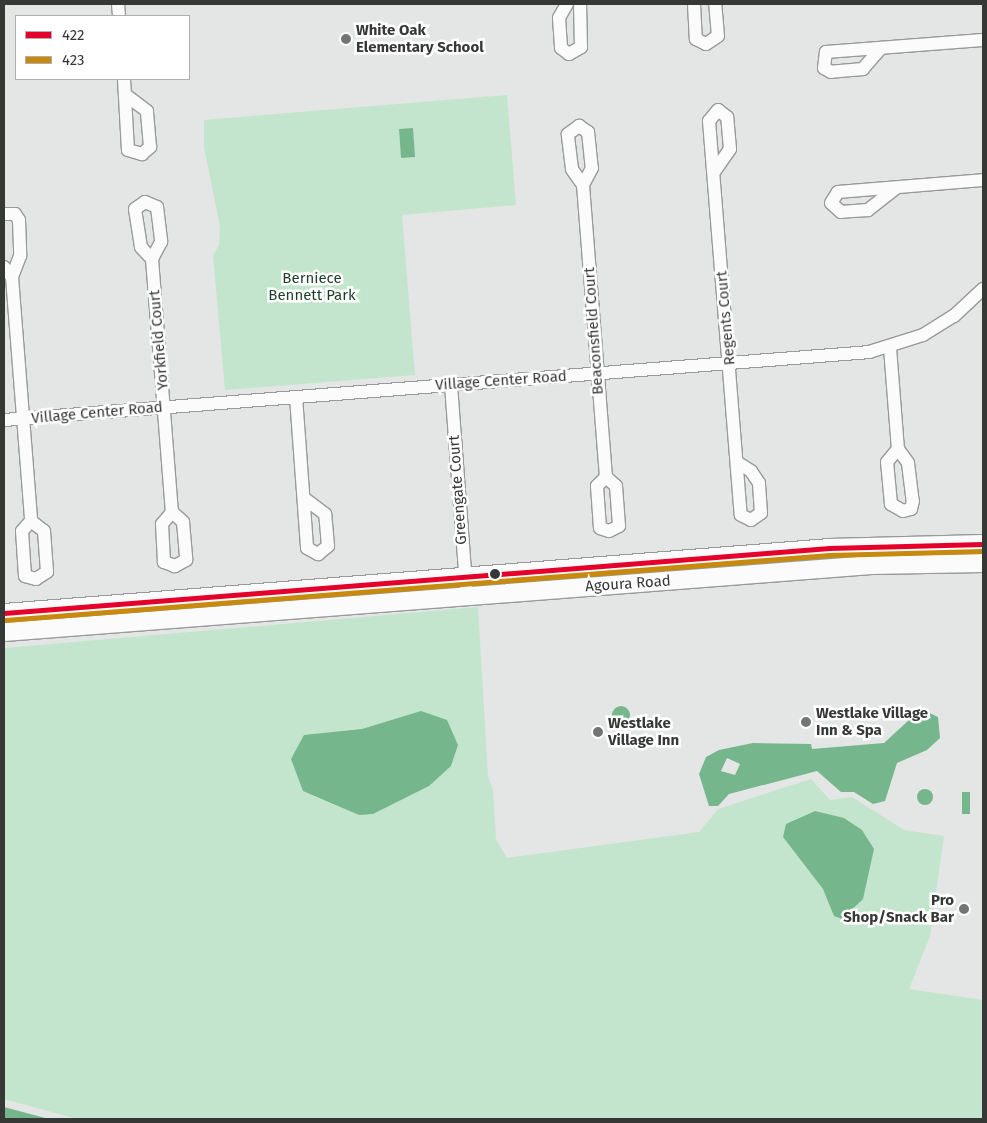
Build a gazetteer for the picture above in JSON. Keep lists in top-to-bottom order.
{
  "streets": {
    "main road": ["Agoura Road"],
    "street": [
      "Regents Court",
      "Beaconsfield Court",
      "Yorkfield Court",
      "Village Center Road",
      "Greengate Court"
    ]
  },
  "crossings": [
    ["Regents Court", "Village Center Road"],
    ["Beaconsfield Court", "Village Center Road"],
    ["Yorkfield Court", "Village Center Road"],
    ["Village Center Road", "Greengate Court"],
    ["Greengate Court", "Agoura Road"]
  ],
  "parks": ["Berniece Bennett Park"],
  "places": [
    "White Oak Elementary School",
    "Westlake Village Inn & Spa",
    "Westlake Village Inn",
    "Pro Shop/Snack Bar"
  ],
  "lines": ["transit line 422", "transit line 423"],
  "legend": ["422", "423"]
}
